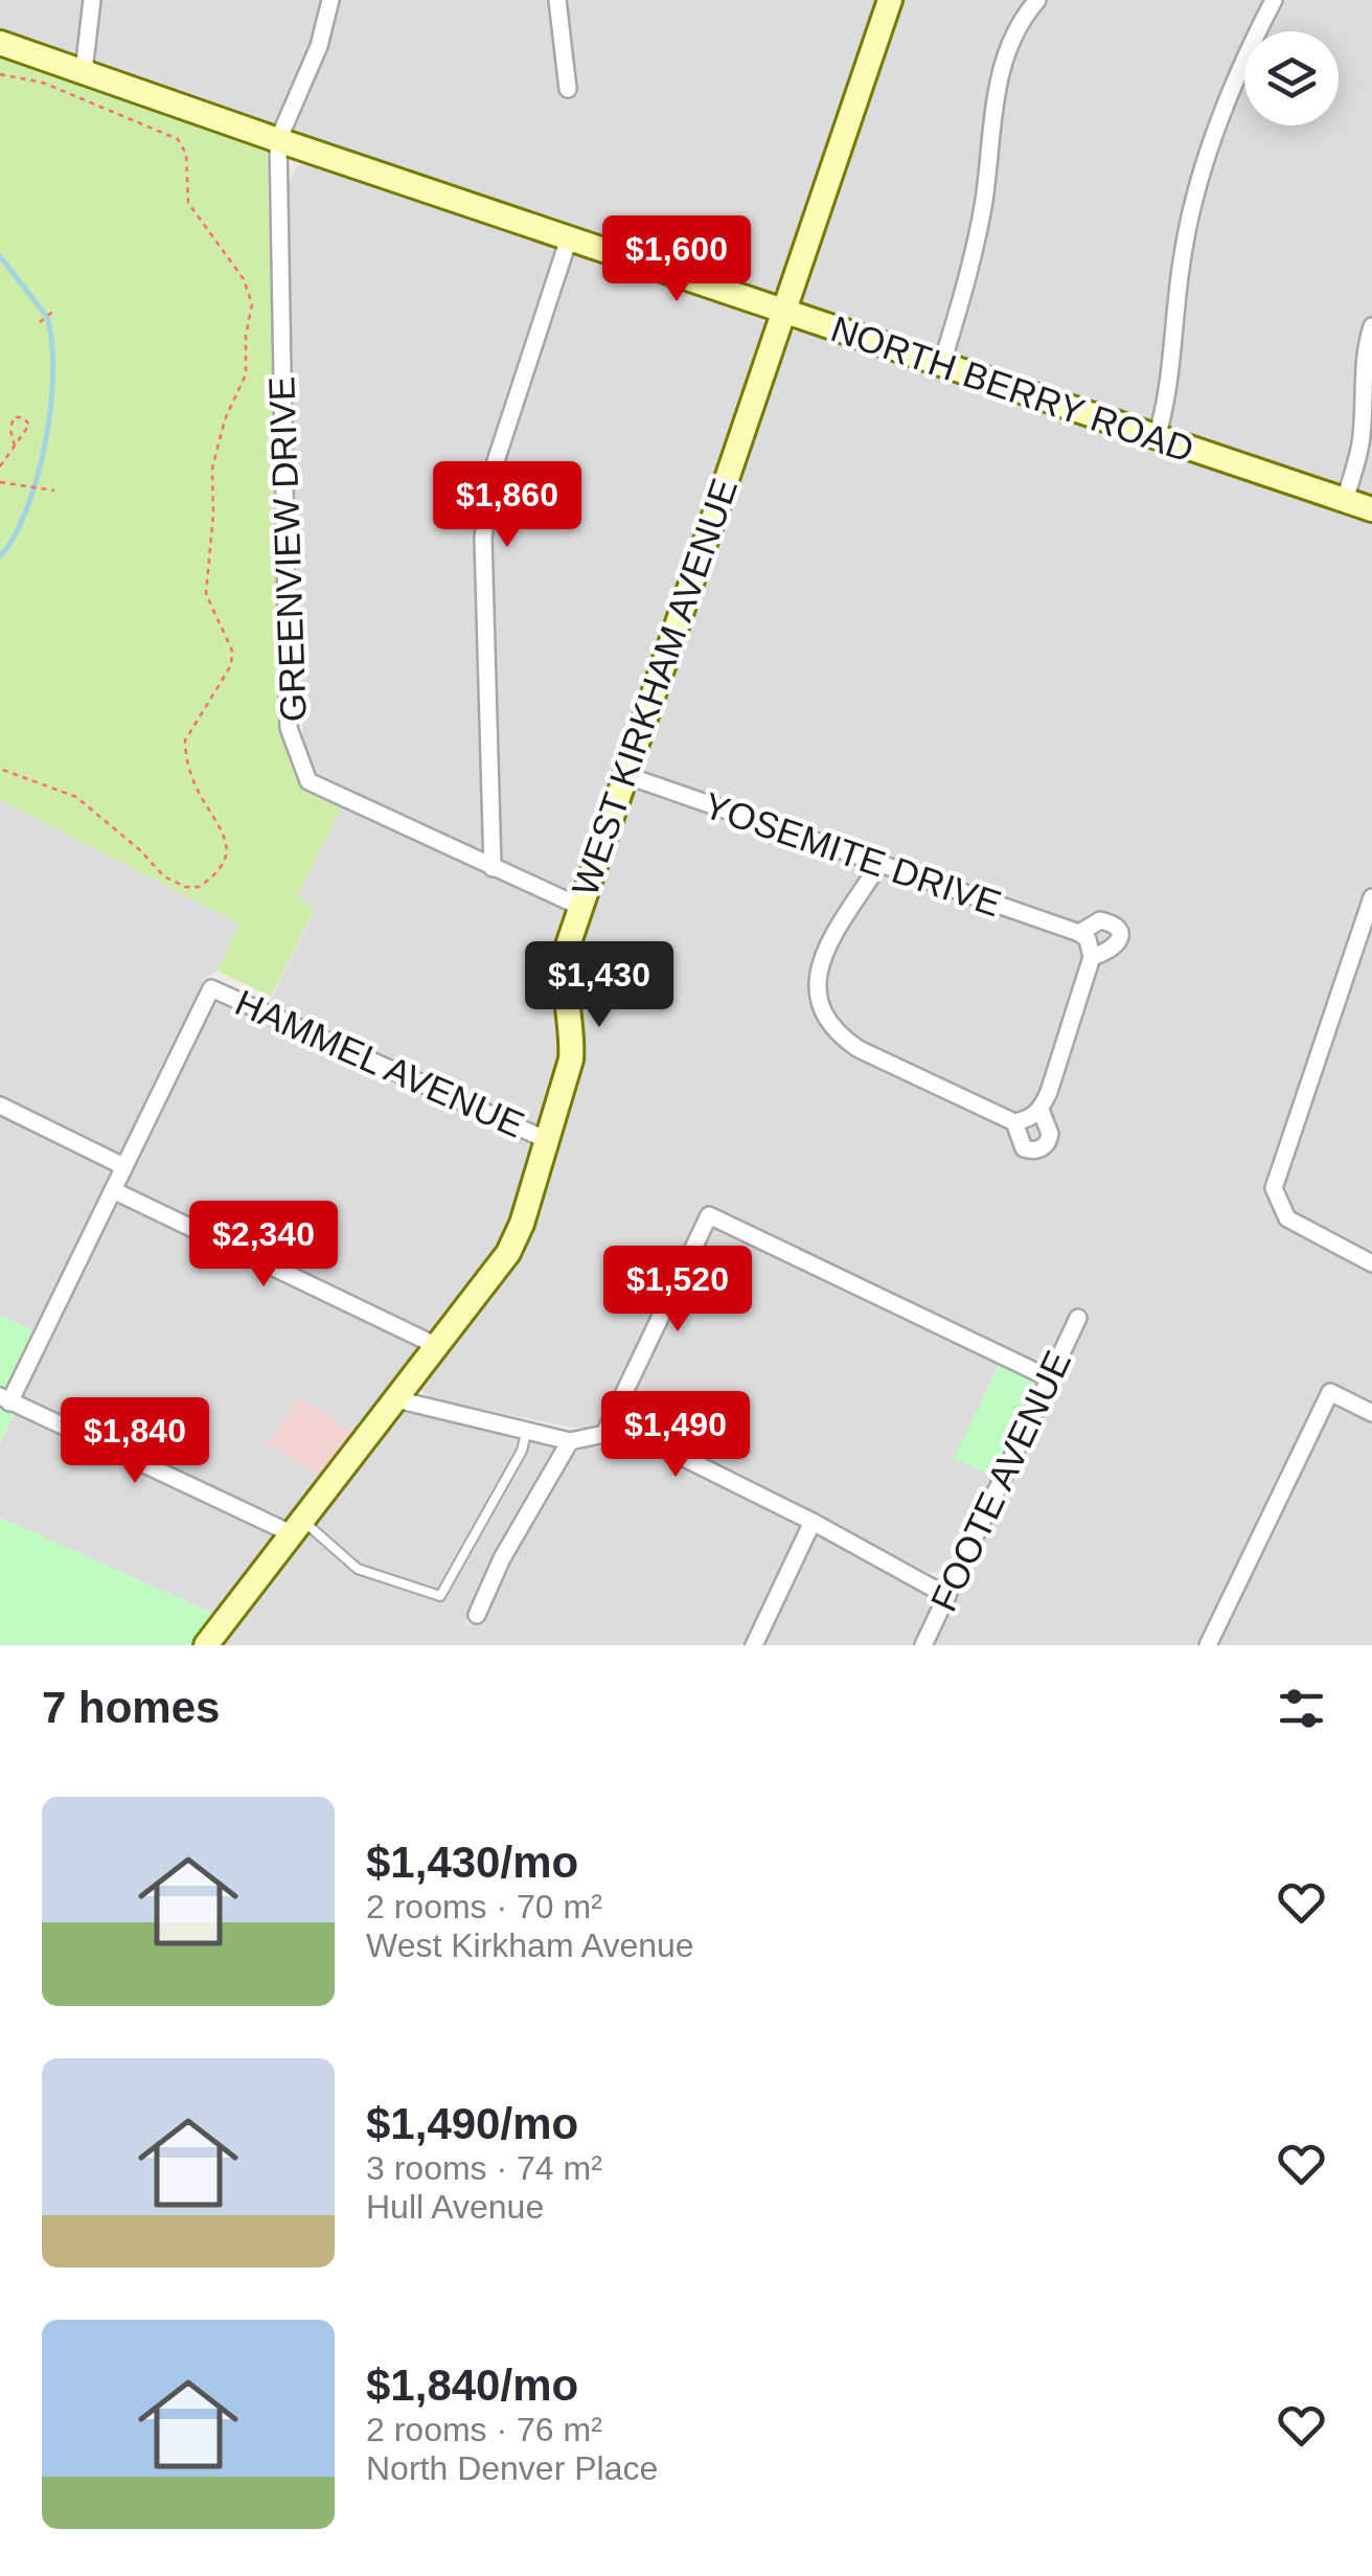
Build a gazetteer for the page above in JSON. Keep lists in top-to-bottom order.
{
  "streets": {
    "street": [
      "NORTH BERRY ROAD",
      "GREENVIEW DRIVE",
      "WEST KIRKHAM AVENUE",
      "YOSEMITE DRIVE",
      "HAMMEL AVENUE",
      "FOOTE AVENUE"
    ]
  },
  "crossings": [
    ["NORTH BERRY ROAD", "GREENVIEW DRIVE"],
    ["NORTH BERRY ROAD", "WEST KIRKHAM AVENUE"],
    ["GREENVIEW DRIVE", "WEST KIRKHAM AVENUE"],
    ["WEST KIRKHAM AVENUE", "YOSEMITE DRIVE"],
    ["WEST KIRKHAM AVENUE", "HAMMEL AVENUE"]
  ],
  "page": {
    "price": [
      "$1,600",
      "$1,860",
      "$1,430",
      "$2,340",
      "$1,520",
      "$1,490",
      "$1,840"
    ],
    "heading": "7 homes",
    "list": [
      {
        "name": "$1,430/mo",
        "note": "2 rooms · 70 m² · West Kirkham Avenue"
      },
      {
        "name": "$1,490/mo",
        "note": "3 rooms · 74 m² · Hull Avenue"
      },
      {
        "name": "$1,840/mo",
        "note": "2 rooms · 76 m² · North Denver Place"
      }
    ]
  }
}
